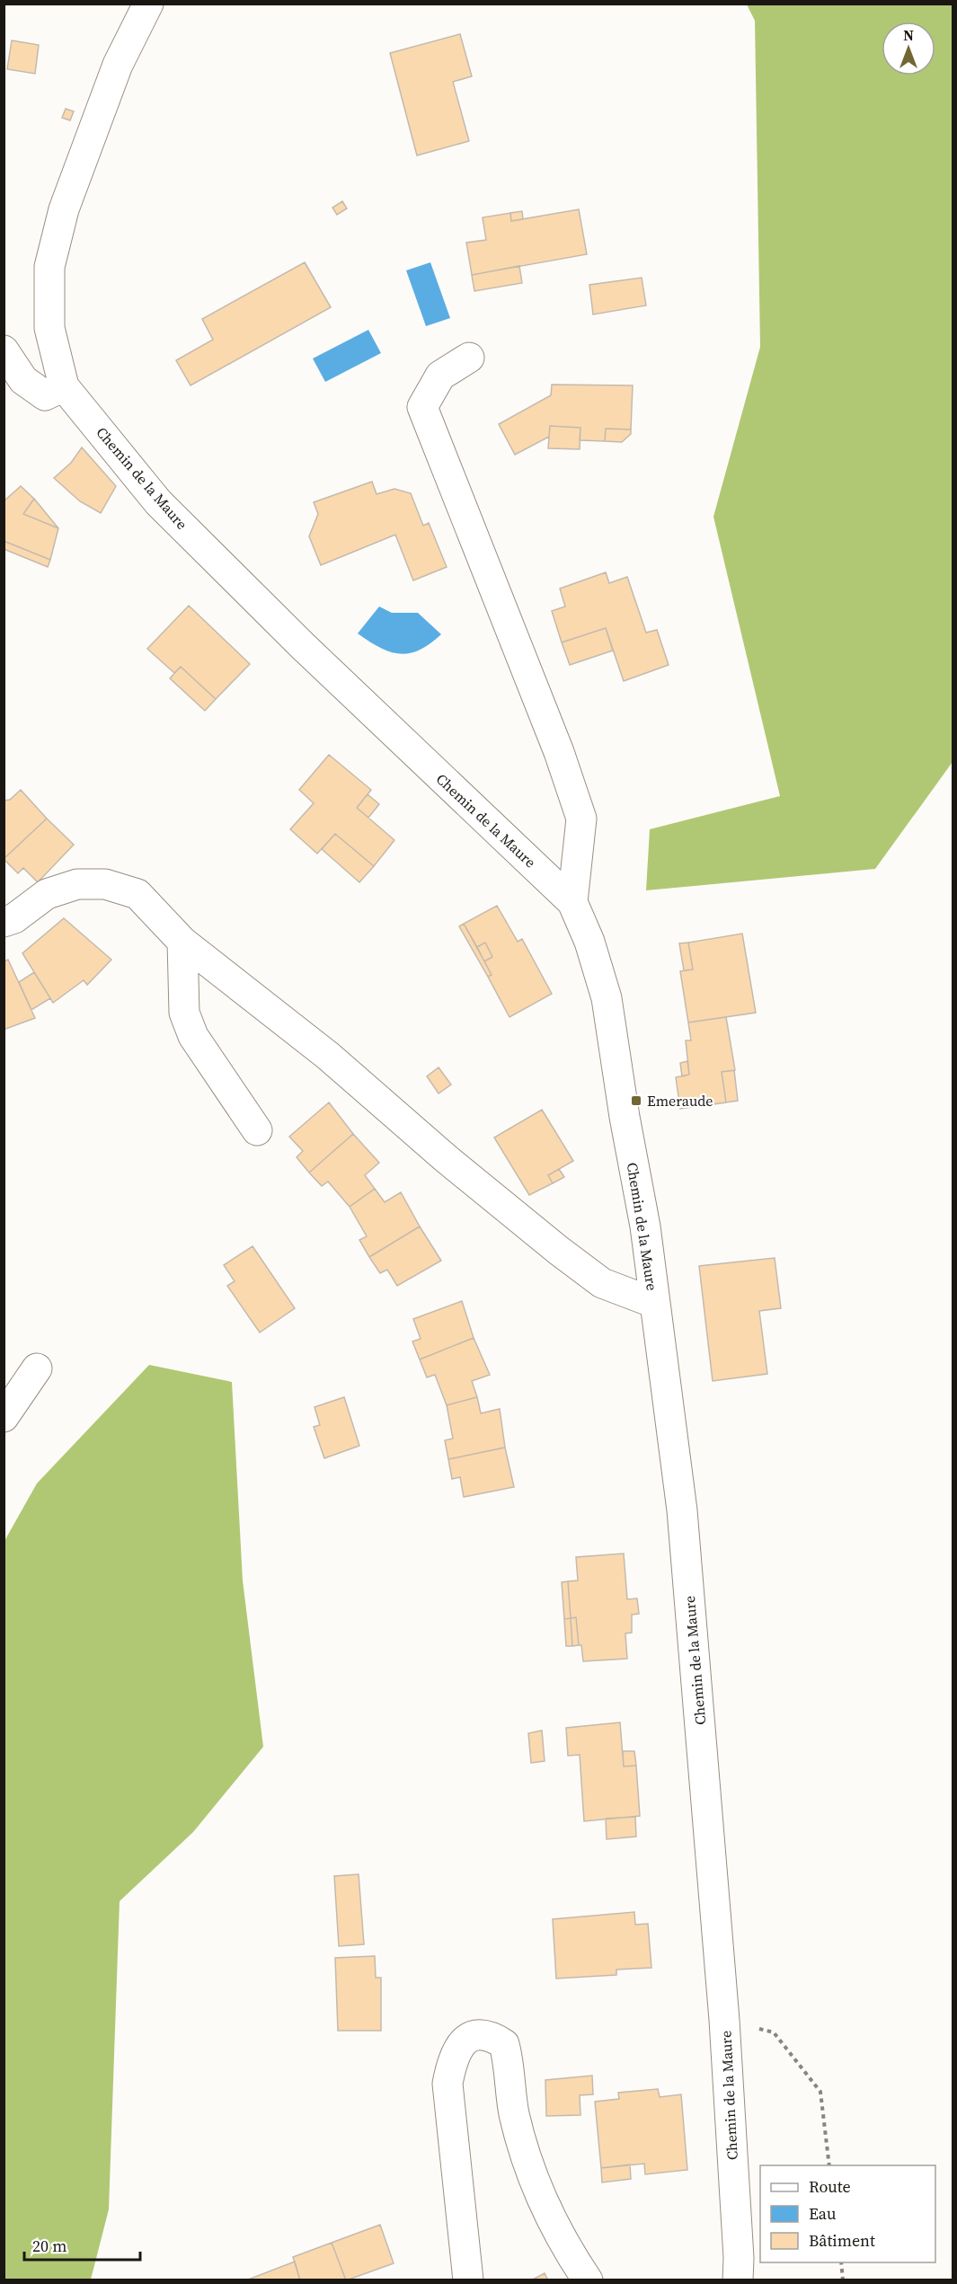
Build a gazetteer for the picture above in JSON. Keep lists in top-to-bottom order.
{
  "streets": {
    "street": ["Chemin de la Maure"]
  },
  "places": {
    "transit": ["Emeraude"]
  },
  "legend": ["Route", "Eau", "Bâtiment"],
  "scale_bar": "20 m",
  "north": "top"
}
